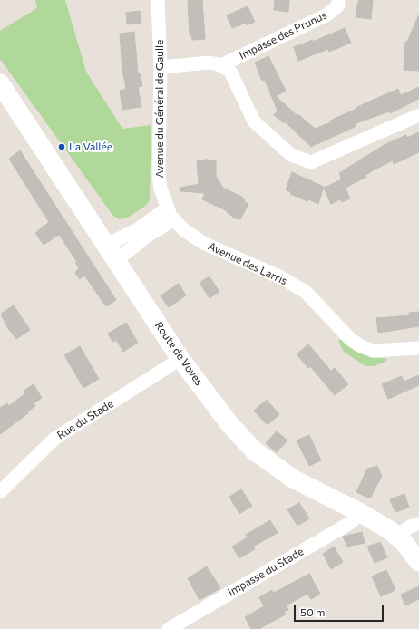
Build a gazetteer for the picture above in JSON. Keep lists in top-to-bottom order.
{
  "streets": {
    "street": [
      "Impasse des Prunus",
      "Avenue du Général de Gaulle",
      "Avenue des Larris",
      "Route de Voves",
      "Rue du Stade",
      "Impasse du Stade"
    ]
  },
  "crossings": [
    ["Avenue du Général de Gaulle", "Avenue des Larris"],
    ["Route de Voves", "Rue du Stade"],
    ["Route de Voves", "Impasse du Stade"]
  ],
  "places": ["La Vallée"],
  "scale_bar": "50 m"
}
